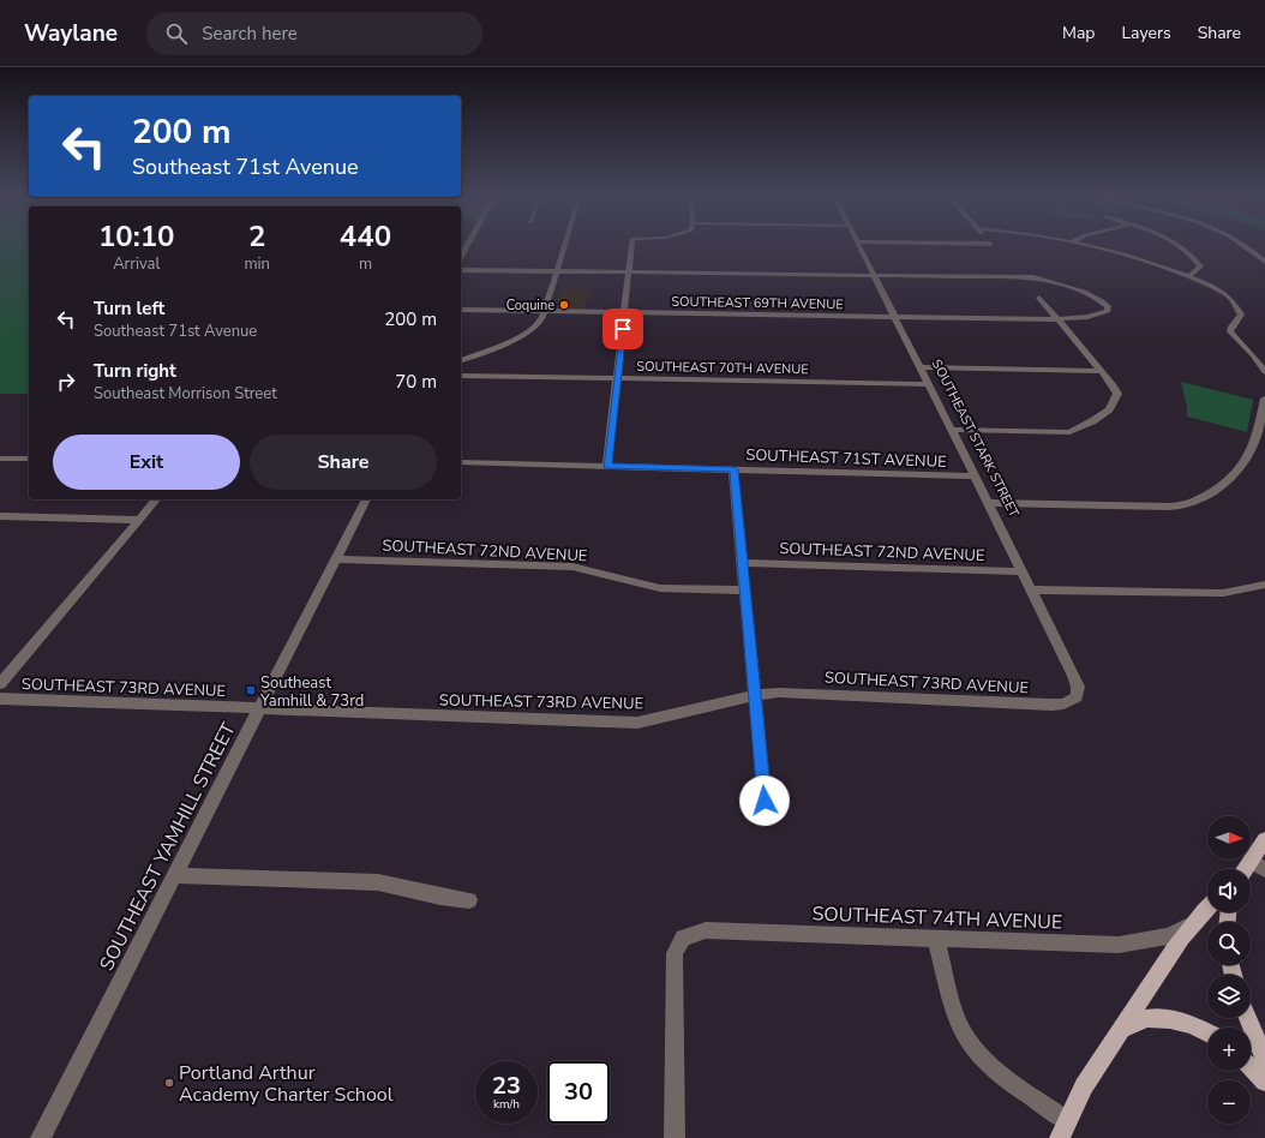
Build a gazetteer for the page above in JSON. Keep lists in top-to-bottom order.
{
  "streets": {
    "street": [
      "SOUTHEAST 69TH AVENUE",
      "SOUTHEAST 70TH AVENUE",
      "SOUTHEAST STARK STREET",
      "SOUTHEAST 71ST AVENUE",
      "SOUTHEAST 72ND AVENUE",
      "SOUTHEAST 73RD AVENUE",
      "SOUTHEAST YAMHILL STREET",
      "SOUTHEAST 74TH AVENUE"
    ]
  },
  "crossings": [
    ["SOUTHEAST 69TH AVENUE", "SOUTHEAST STARK STREET"],
    ["SOUTHEAST 70TH AVENUE", "SOUTHEAST STARK STREET"],
    ["SOUTHEAST STARK STREET", "SOUTHEAST 71ST AVENUE"],
    ["SOUTHEAST STARK STREET", "SOUTHEAST 72ND AVENUE"],
    ["SOUTHEAST STARK STREET", "SOUTHEAST 73RD AVENUE"],
    ["SOUTHEAST 72ND AVENUE", "SOUTHEAST YAMHILL STREET"],
    ["SOUTHEAST 73RD AVENUE", "SOUTHEAST YAMHILL STREET"]
  ],
  "places": {
    "other": ["Coquine", "Portland Arthur Academy Charter School"],
    "transit": ["Southeast Yamhill & 73rd"]
  },
  "north": "right",
  "page": {
    "header": "Waylane",
    "search": "Search here",
    "nav": ["Map", "Layers", "Share"],
    "turn": ["200 m", "Southeast 71st Avenue"],
    "eta": [
      "10:10",
      "Arrival",
      "2",
      "min",
      "440",
      "m"
    ],
    "list": [
      {
        "name": "Turn left",
        "note": "Southeast 71st Avenue",
        "value": "200 m"
      },
      {
        "name": "Turn right",
        "note": "Southeast Morrison Street",
        "value": "70 m"
      }
    ],
    "buttons": ["Exit", "Share"],
    "map_buttons": ["+", "−"],
    "speed": "23 km/h",
    "limit": "30"
  }
}
